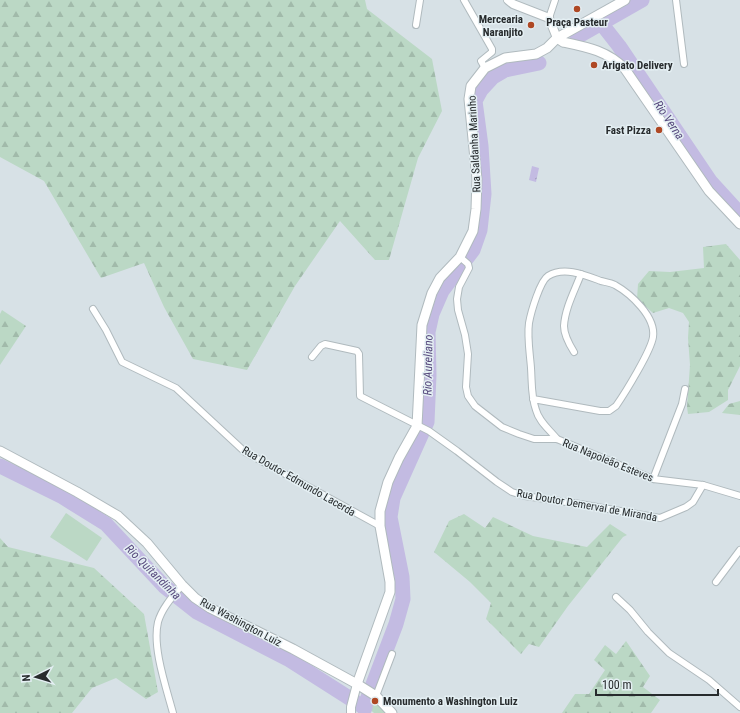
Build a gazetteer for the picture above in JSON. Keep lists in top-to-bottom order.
{
  "streets": {
    "main road": ["Rua Saldanha Marinho", "Rua Washington Luiz"],
    "street": ["Rua Napoleão Esteves", "Rua Doutor Edmundo Lacerda", "Rua Doutor Demerval de Miranda"]
  },
  "crossings": [
    ["Rua Saldanha Marinho", "Rua Napoleão Esteves"],
    ["Rua Saldanha Marinho", "Rua Doutor Edmundo Lacerda"],
    ["Rua Saldanha Marinho", "Rua Doutor Demerval de Miranda"],
    ["Rua Saldanha Marinho", "Rua Washington Luiz"],
    ["Rua Napoleão Esteves", "Rua Doutor Demerval de Miranda"]
  ],
  "water": ["Rio Verna", "Rio Aureliano", "Rio Quitandinha"],
  "places": [
    "Praça Pasteur",
    "Mercearia Naranjito",
    "Arigato Delivery",
    "Fast Pizza",
    "Monumento a Washington Luiz"
  ],
  "scale_bar": "100 m",
  "north": "left"
}
